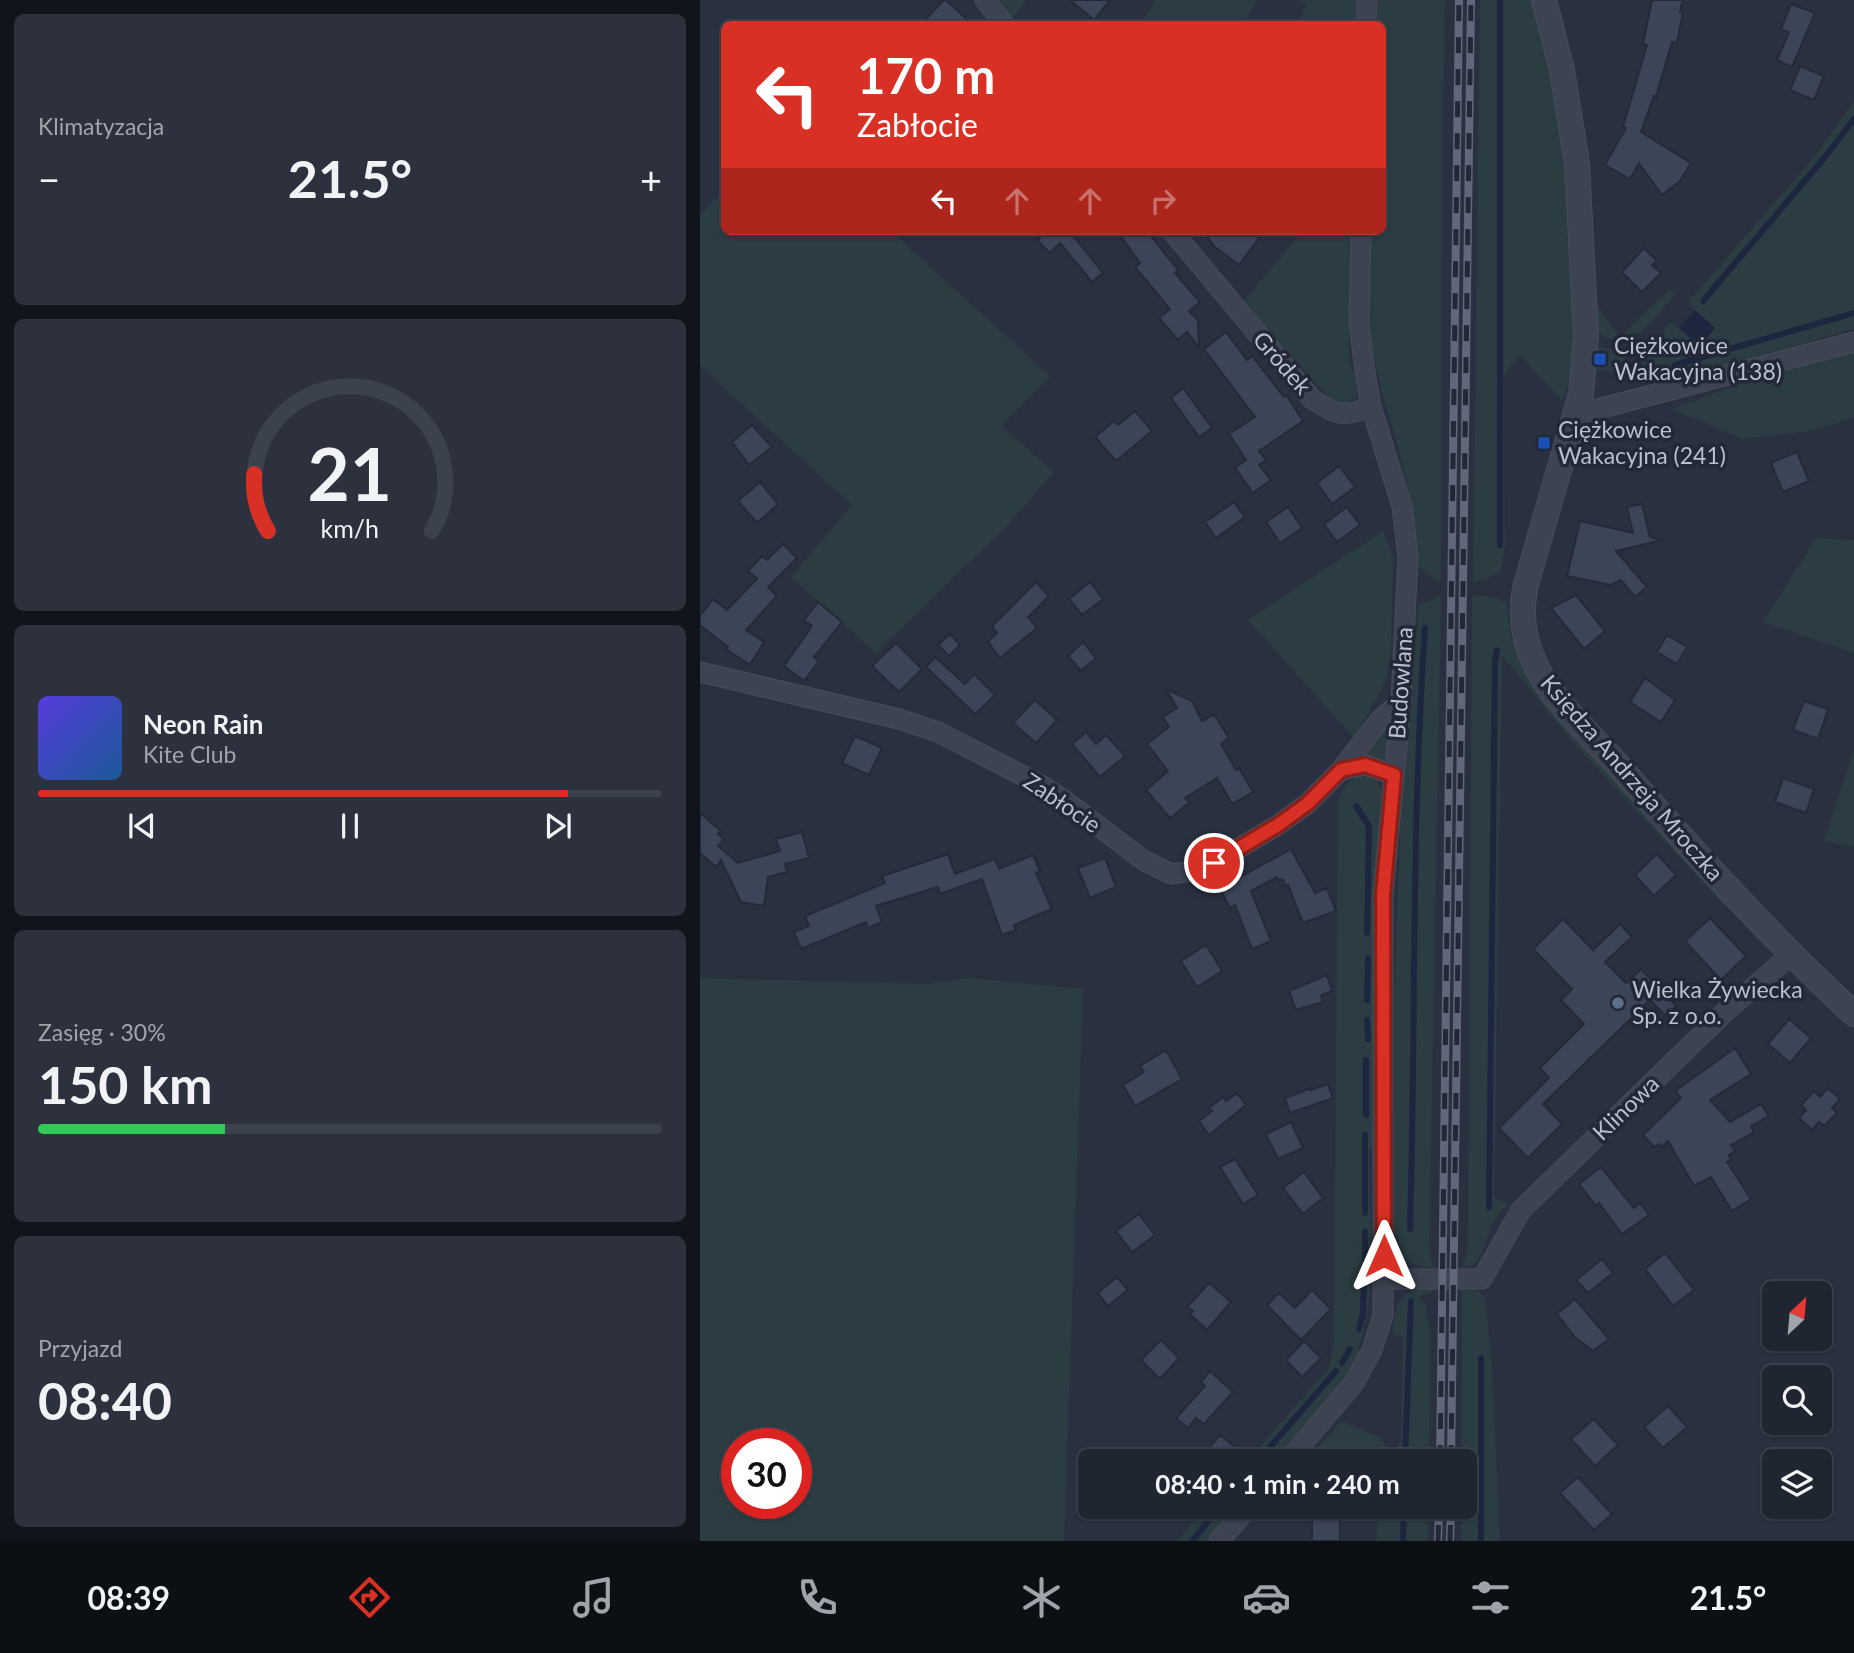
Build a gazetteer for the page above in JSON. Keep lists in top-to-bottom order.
{
  "streets": {
    "street": [
      "Gródek",
      "Budowlana",
      "Księdza Andrzeja Mroczka",
      "Zabłocie",
      "Klinowa"
    ]
  },
  "crossings": [
    ["Gródek", "Budowlana"],
    ["Budowlana", "Zabłocie"],
    ["Budowlana", "Klinowa"],
    ["Księdza Andrzeja Mroczka", "Klinowa"]
  ],
  "places": {
    "transit": ["Ciężkowice Wakacyjna (138)", "Ciężkowice Wakacyjna (241)"],
    "other": ["Wielka Żywiecka Sp. z o.o."]
  },
  "north": "top right",
  "page": {
    "tile": [
      "Klimatyzacja",
      ["Zasięg · 30%", "150 km"],
      ["Przyjazd", "08:40"]
    ],
    "turn": ["170 m", "Zabłocie"],
    "heat": ["−", "21.5°", "+"],
    "song": ["Neon Rain", "Kite Club"],
    "limit": "30",
    "trip": "08:40 · 1 min · 240 m",
    "tabs": ["08:39", "21.5°"],
    "gauge": ["21", "km/h"]
  }
}
